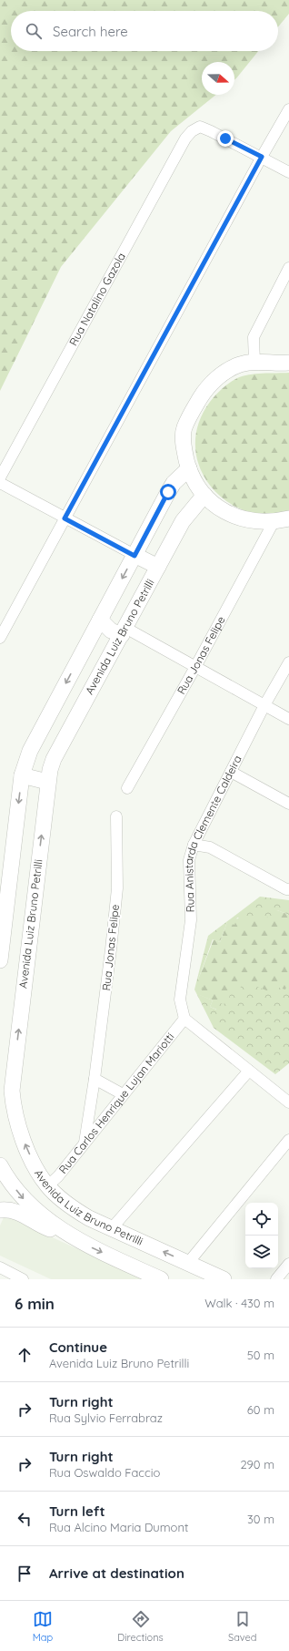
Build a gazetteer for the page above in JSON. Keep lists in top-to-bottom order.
{
  "streets": {
    "main road": ["Avenida Luiz Bruno Petrilli"],
    "street": [
      "Rua Natalino Gazola",
      "Rua Jonas Felipe",
      "Rua Anistarda Clemente Caldeira",
      "Rua Carlos Henrique Lujan Mariotti"
    ]
  },
  "crossings": [
    ["Avenida Luiz Bruno Petrilli", "Rua Carlos Henrique Lujan Mariotti"],
    ["Rua Jonas Felipe", "Rua Carlos Henrique Lujan Mariotti"],
    ["Rua Anistarda Clemente Caldeira", "Rua Carlos Henrique Lujan Mariotti"]
  ],
  "north": "right",
  "page": {
    "search": "Search here",
    "heading": ["6 min", "Walk · 430 m"],
    "list": [
      ["Continue", "Avenida Luiz Bruno Petrilli", "50 m"],
      ["Turn right", "Rua Sylvio Ferrabraz", "60 m"],
      ["Turn right", "Rua Oswaldo Faccio", "290 m"],
      ["Turn left", "Rua Alcino Maria Dumont", "30 m"],
      "Arrive at destination"
    ],
    "nav": ["Map", "Directions", "Saved"]
  }
}
